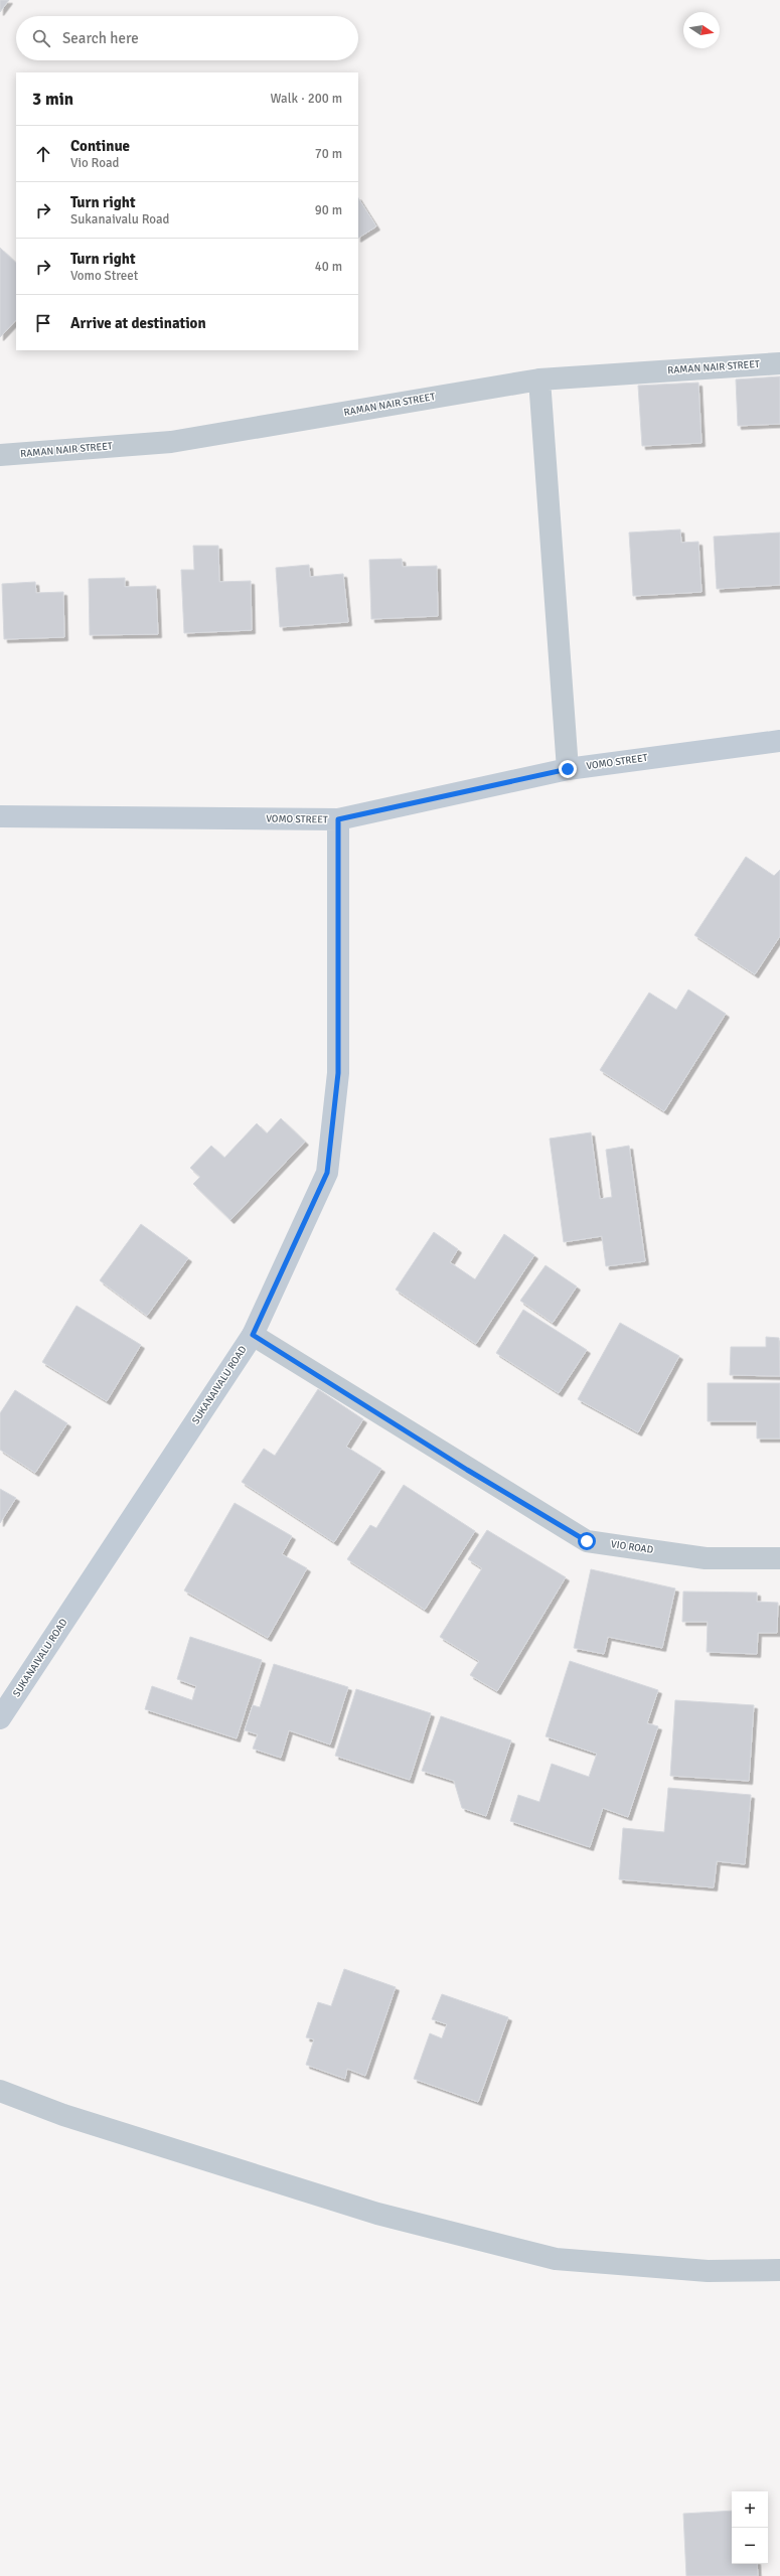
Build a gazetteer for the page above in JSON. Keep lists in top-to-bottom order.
{
  "streets": {
    "main road": ["VOMO STREET", "SUKANAIVALU ROAD"],
    "street": ["RAMAN NAIR STREET", "VIO ROAD"]
  },
  "crossings": [
    ["VOMO STREET", "SUKANAIVALU ROAD"],
    ["SUKANAIVALU ROAD", "VIO ROAD"]
  ],
  "north": "right",
  "page": {
    "search": "Search here",
    "heading": ["3 min", "Walk · 200 m"],
    "list": [
      ["Continue", "Vio Road", "70 m"],
      ["Turn right", "Sukanaivalu Road", "90 m"],
      ["Turn right", "Vomo Street", "40 m"],
      "Arrive at destination"
    ],
    "map_buttons": ["+", "−"]
  }
}
